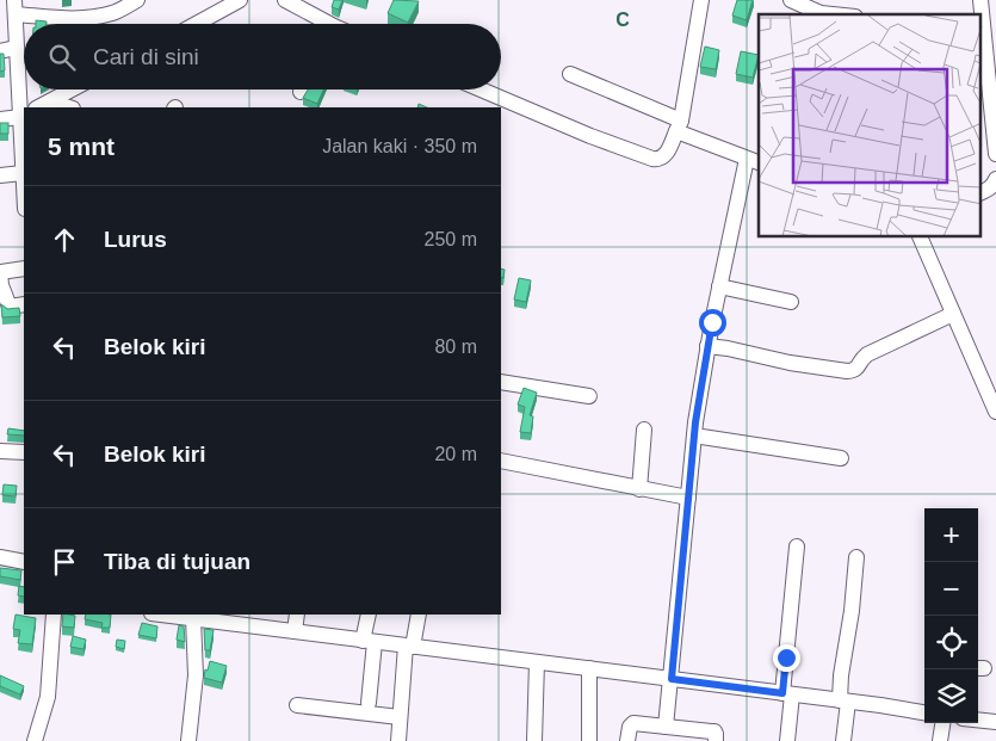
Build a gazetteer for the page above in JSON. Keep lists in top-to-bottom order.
{
  "page": {
    "search": "Cari di sini",
    "heading": ["5 mnt", "Jalan kaki · 350 m"],
    "list": [
      ["Lurus", "250 m"],
      ["Belok kiri", "80 m"],
      ["Belok kiri", "20 m"],
      "Tiba di tujuan"
    ],
    "map_buttons": ["+", "−"]
  },
  "grid": {
    "columns": ["C"]
  }
}
